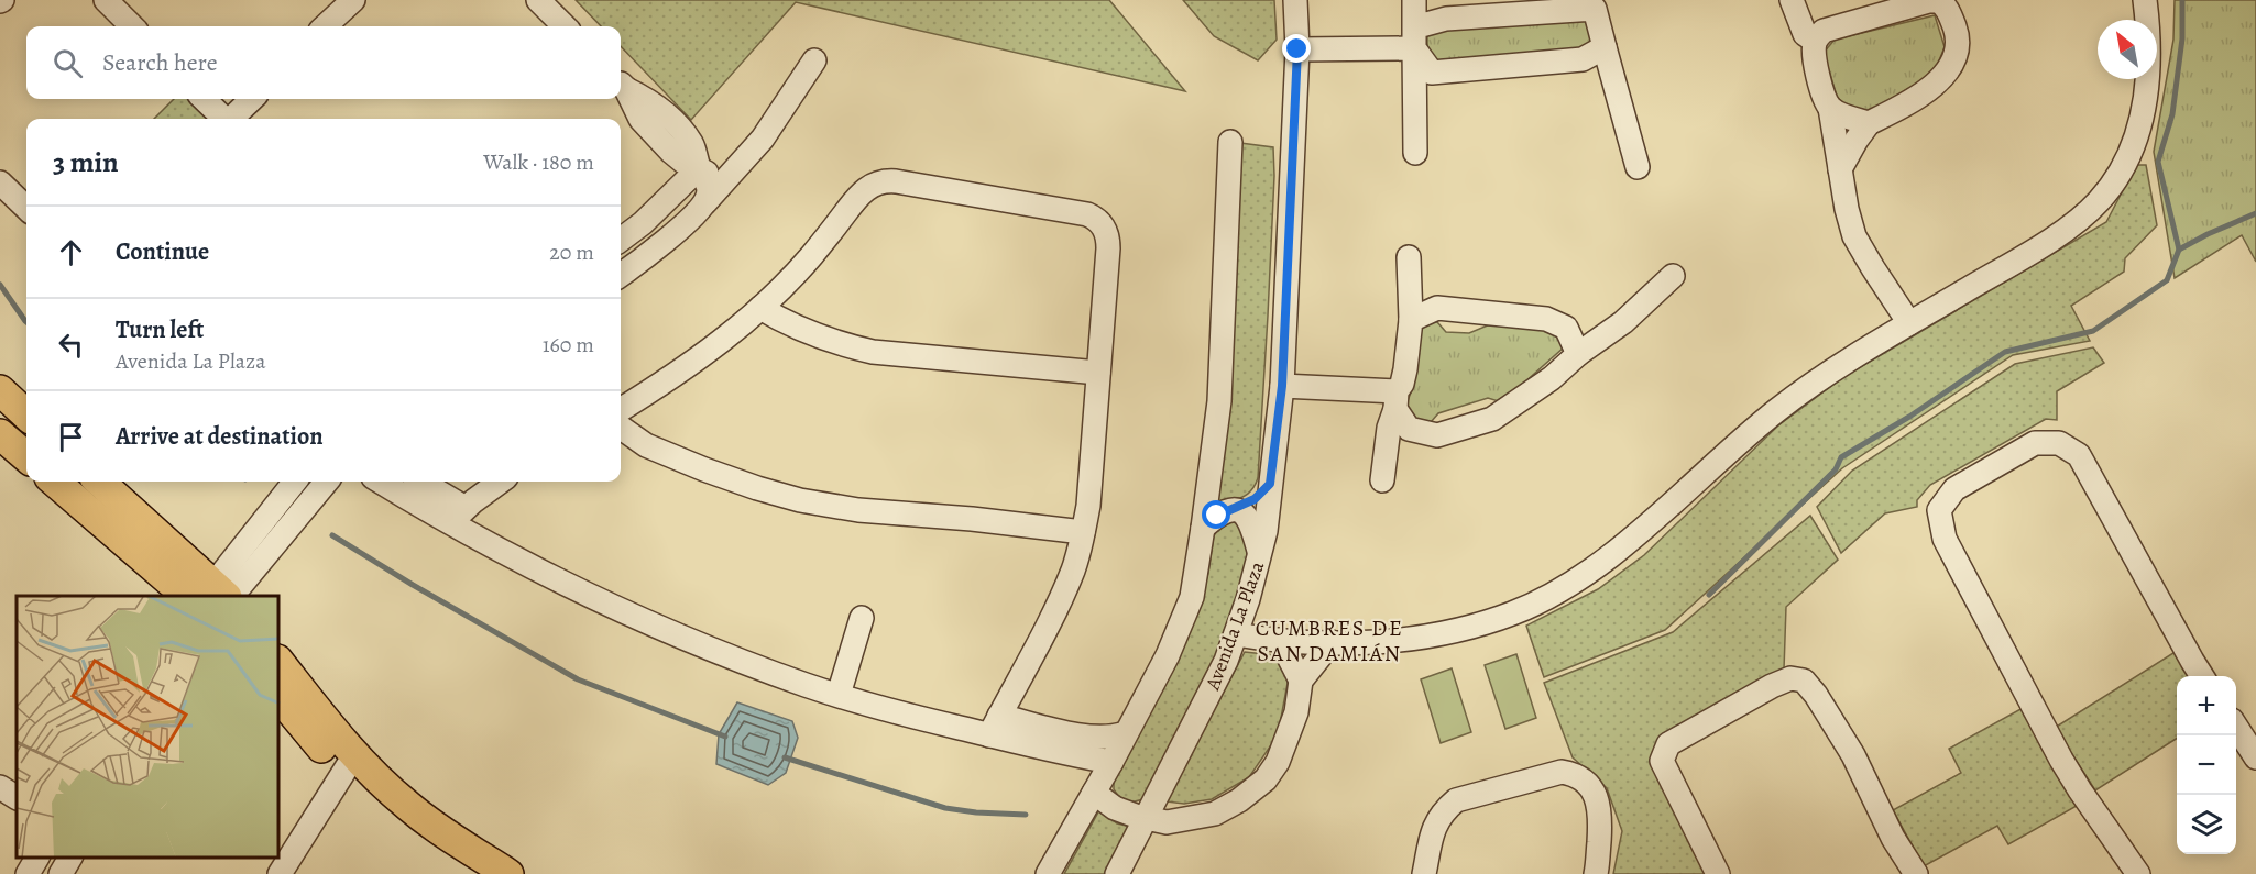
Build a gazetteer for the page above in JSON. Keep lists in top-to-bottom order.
{
  "streets": {
    "street": ["Avenida La Plaza"]
  },
  "districts": ["CUMBRES DE SAN DAMIÁN"],
  "north": "top left",
  "page": {
    "search": "Search here",
    "heading": ["3 min", "Walk · 180 m"],
    "list": [
      ["Continue", "20 m"],
      ["Turn left", "Avenida La Plaza", "160 m"],
      "Arrive at destination"
    ],
    "map_buttons": ["+", "−"]
  }
}
